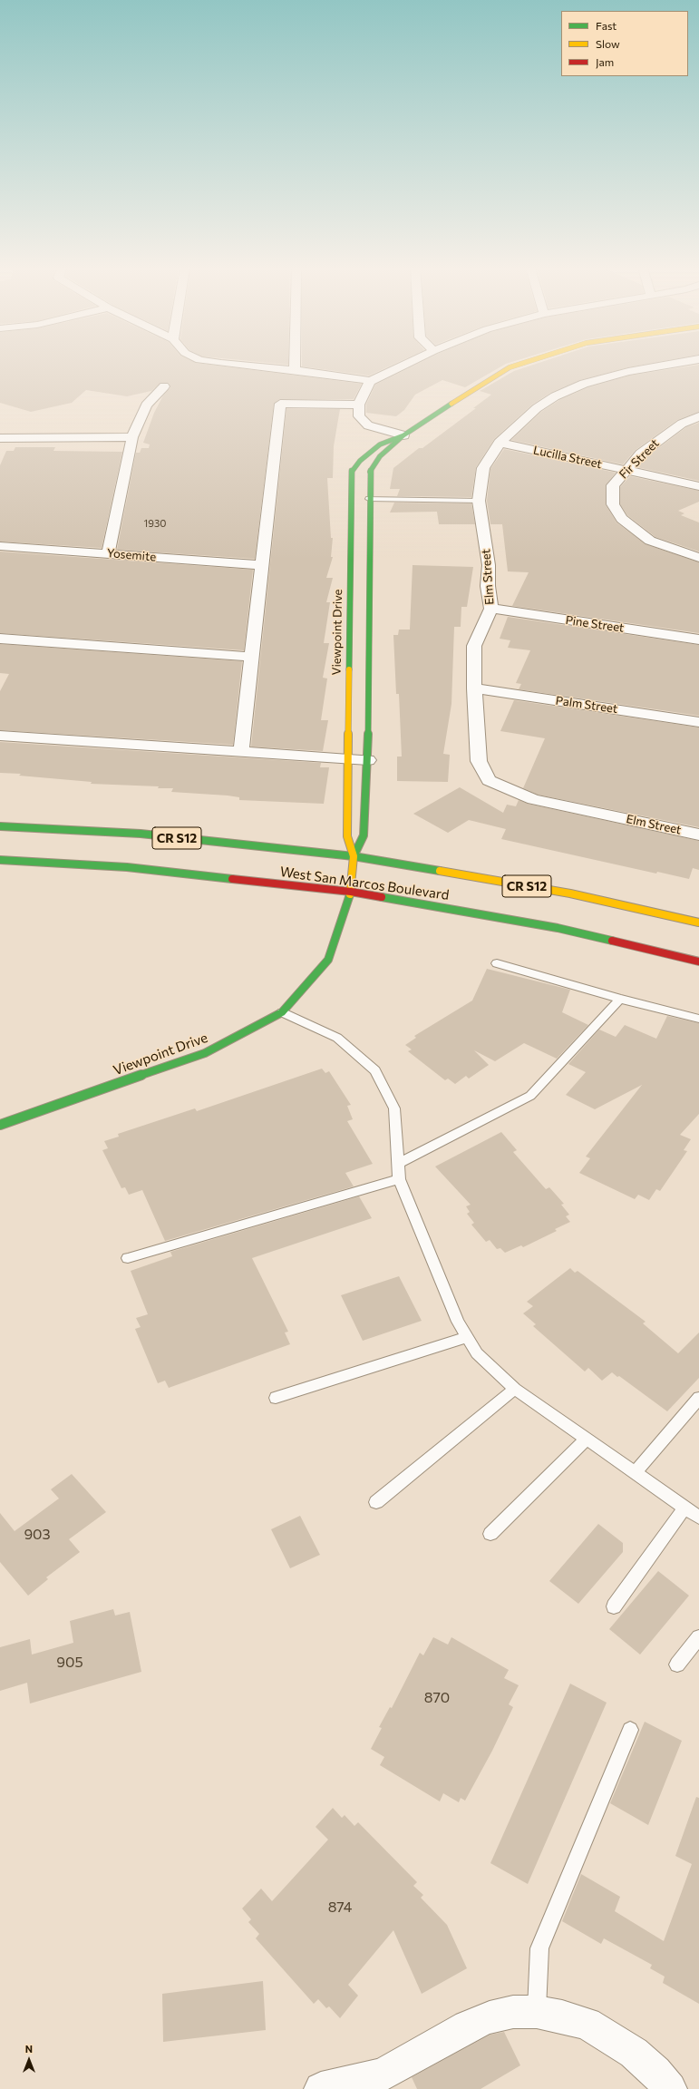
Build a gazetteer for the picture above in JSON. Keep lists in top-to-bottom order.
{
  "streets": {
    "street": [
      "Lucilla Street",
      "Fir Street",
      "Yosemite",
      "Elm Street",
      "Pine Street",
      "Viewpoint Drive",
      "Palm Street",
      "CR S12",
      "West San Marcos Boulevard"
    ]
  },
  "crossings": [
    ["Lucilla Street", "Fir Street"],
    ["Lucilla Street", "Elm Street"],
    ["Elm Street", "Pine Street"],
    ["Elm Street", "Palm Street"],
    ["Viewpoint Drive", "West San Marcos Boulevard"]
  ],
  "house_numbers": [
    "1930",
    "903",
    "905",
    "870",
    "874"
  ],
  "legend": ["Fast", "Slow", "Jam"],
  "north": "top"
}
